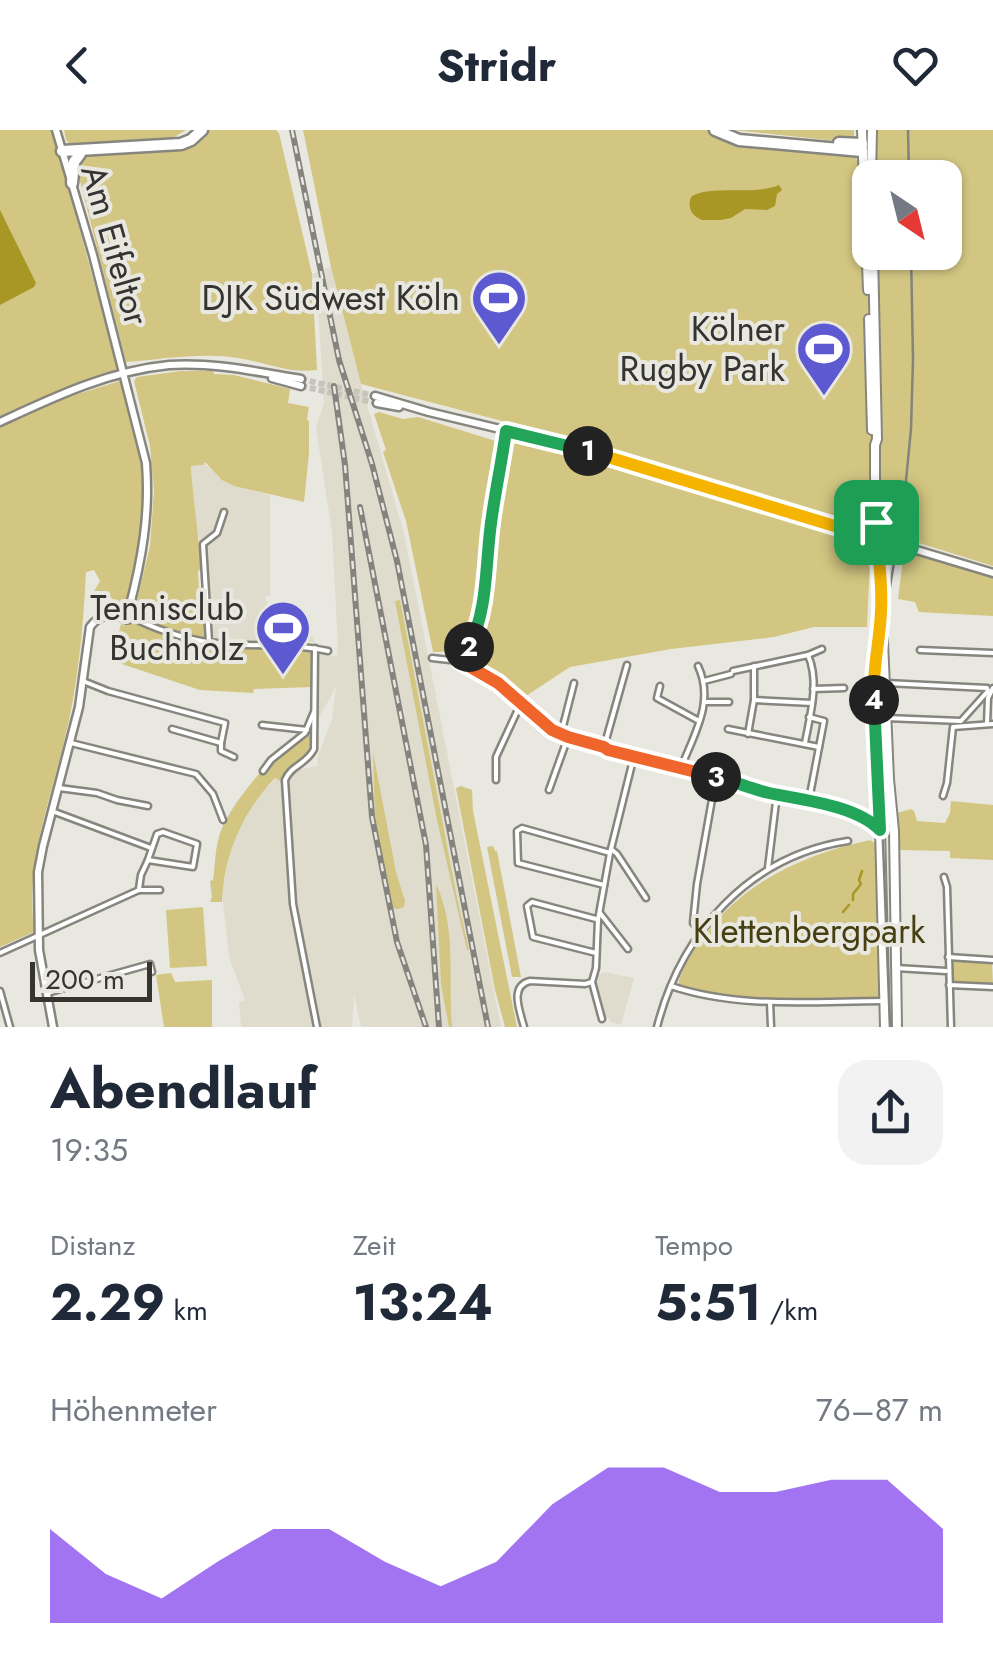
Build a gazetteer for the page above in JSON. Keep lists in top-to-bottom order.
{
  "streets": {
    "main road": ["Am Eifeltor"]
  },
  "parks": ["Klettenbergpark"],
  "places": {
    "sports": ["DJK Südwest Köln", "Kölner Rugby Park", "Tennisclub Buchholz"]
  },
  "scale_bar": "200 m",
  "north": "bottom right",
  "page": {
    "header": "Stridr",
    "pins": [
      "1",
      "2",
      "4",
      "3"
    ],
    "scale": "200 m",
    "heading": ["Abendlauf", "19:35"],
    "stats": [
      ["Distanz", "2.29 km"],
      ["Zeit", "13:24"],
      ["Tempo", "5:51 /km"]
    ],
    "chart": ["Höhenmeter", "76–87 m"]
  }
}
